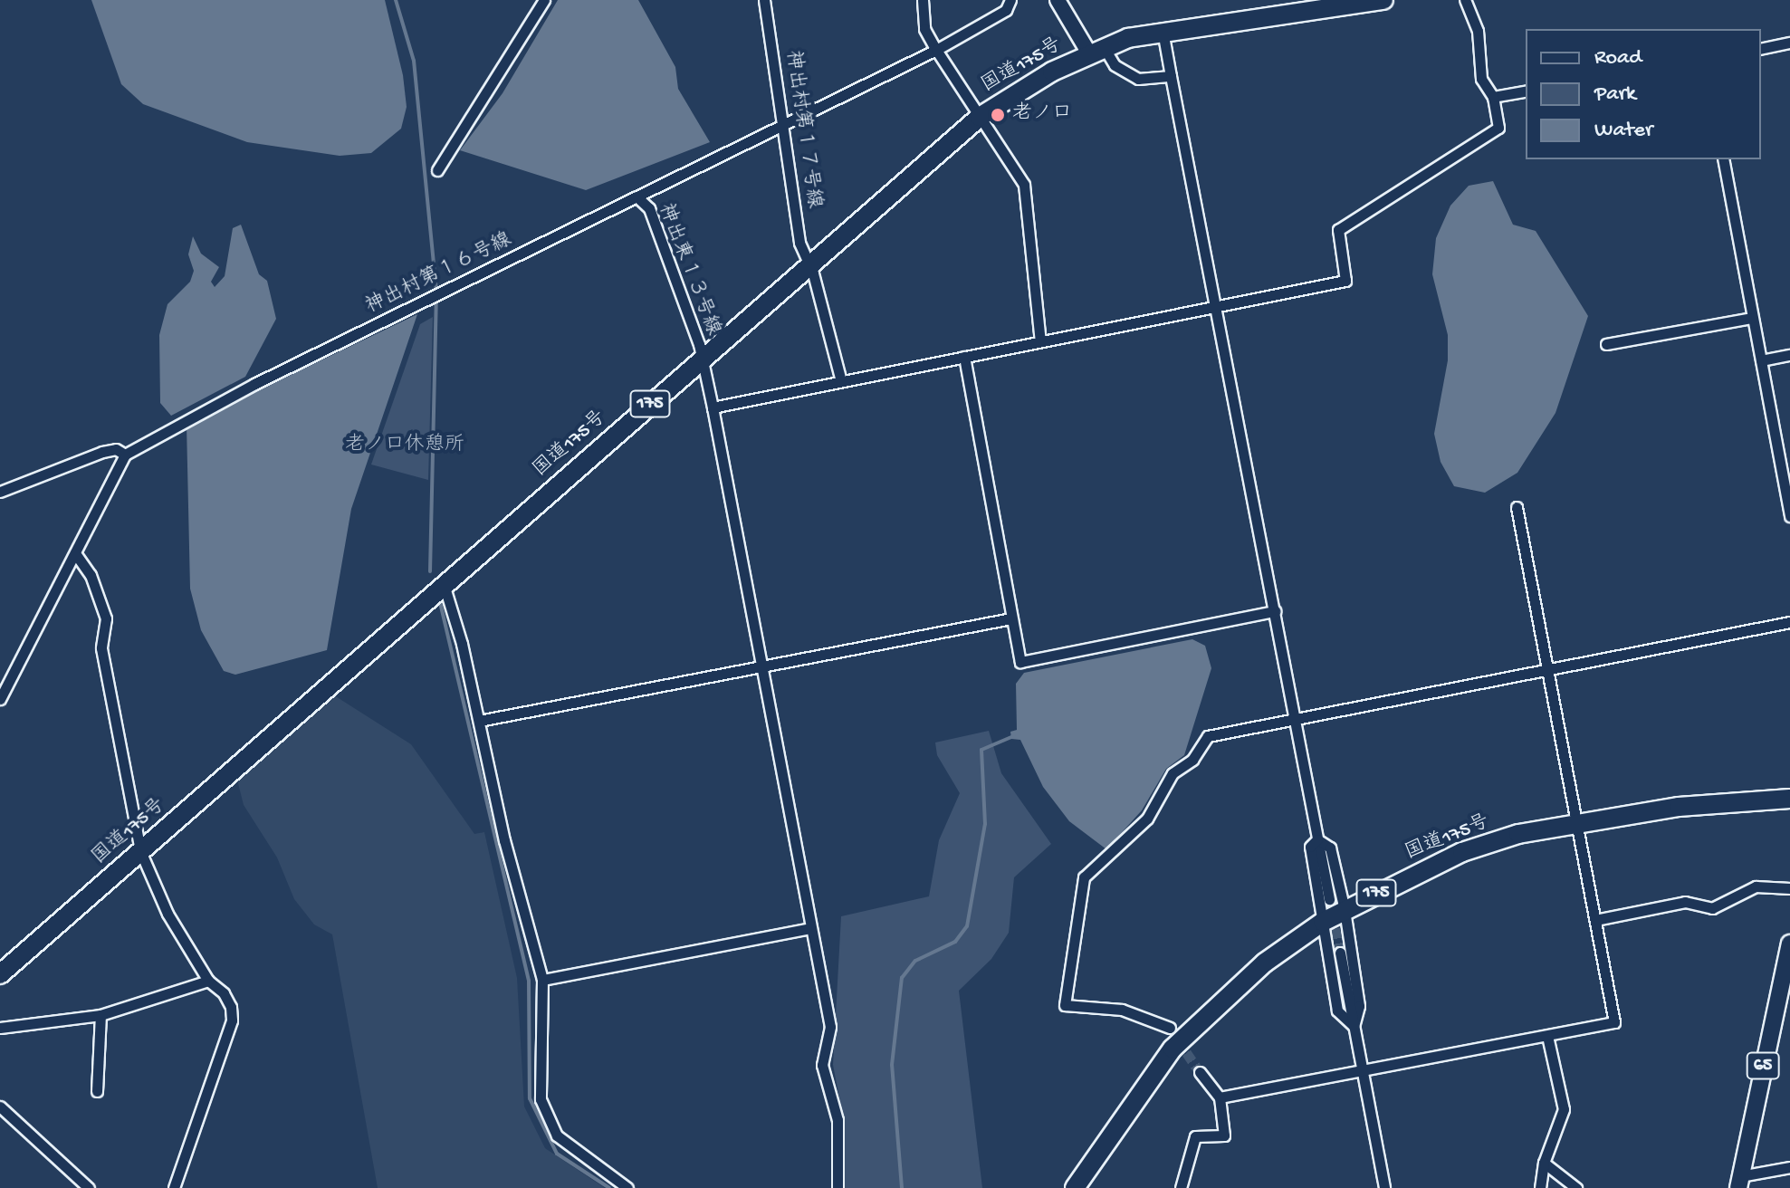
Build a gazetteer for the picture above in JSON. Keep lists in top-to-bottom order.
{
  "streets": {
    "highway": ["国道175号", "175"],
    "main road": ["65"],
    "street": ["神出村第１７号線", "神出東１３号線", "神出村第１６号線"]
  },
  "crossings": [
    ["国道175号", "神出村第１７号線"],
    ["国道175号", "神出東１３号線"],
    ["神出村第１７号線", "神出村第１６号線"],
    ["神出東１３号線", "神出村第１６号線"]
  ],
  "parks": ["老ノ口休憩所"],
  "places": ["老ノ口"],
  "legend": ["Road", "Park", "Water"]
}
